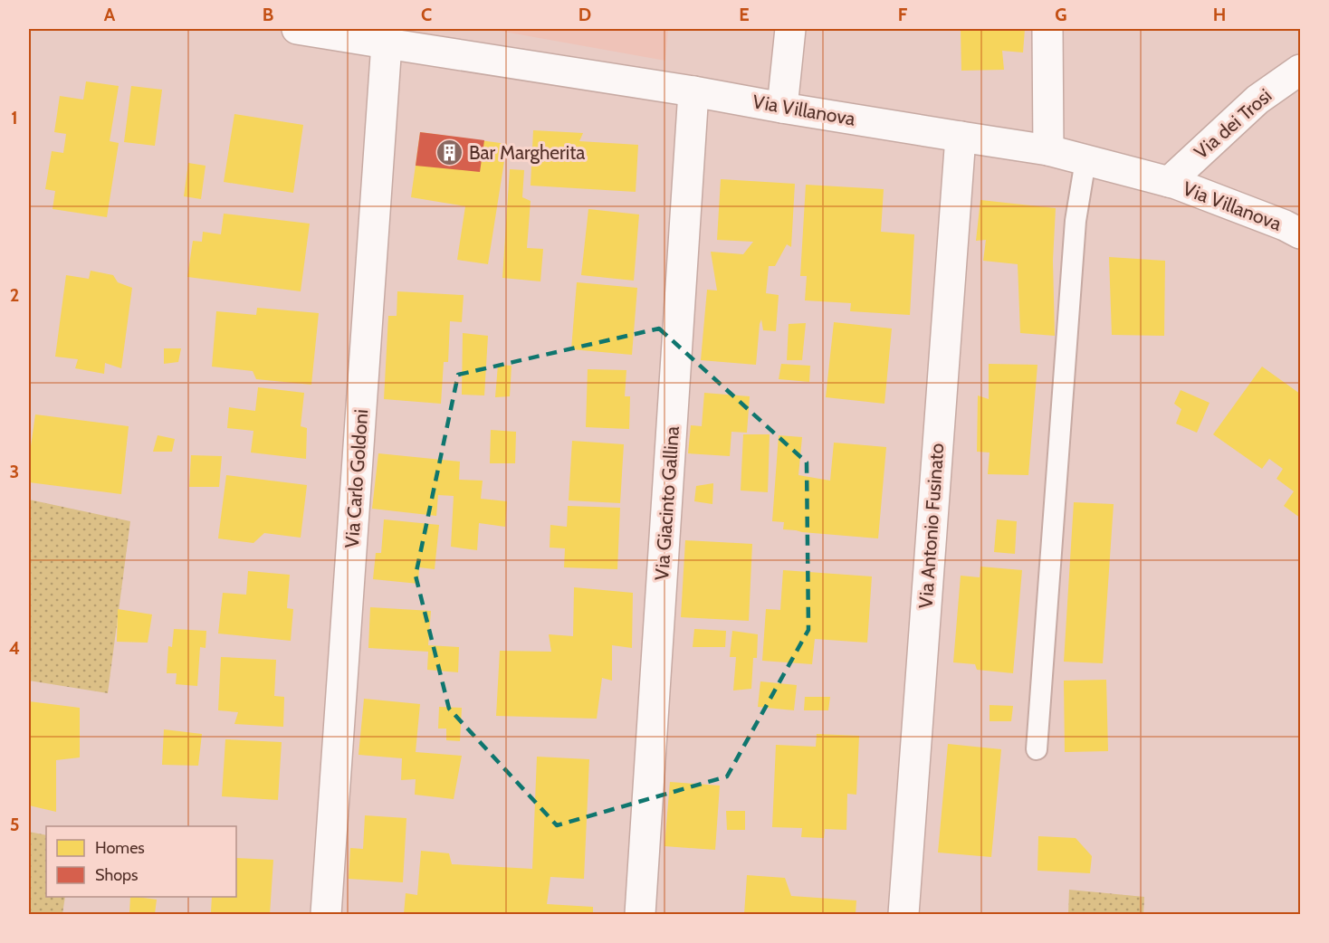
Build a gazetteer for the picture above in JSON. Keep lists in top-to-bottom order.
{
  "streets": {
    "street": [
      "Via Villanova",
      "Via dei Trosi",
      "Via Carlo Goldoni",
      "Via Giacinto Gallina",
      "Via Antonio Fusinato"
    ]
  },
  "crossings": [
    ["Via Villanova", "Via dei Trosi"],
    ["Via Villanova", "Via Carlo Goldoni"],
    ["Via Villanova", "Via Giacinto Gallina"],
    ["Via Villanova", "Via Antonio Fusinato"]
  ],
  "places": {
    "building": ["Bar Margherita"]
  },
  "legend": ["Homes", "Shops"],
  "grid": {
    "columns": [
      "A",
      "B",
      "C",
      "D",
      "E",
      "F",
      "G",
      "H"
    ],
    "rows": [
      "1",
      "2",
      "3",
      "4",
      "5"
    ]
  }
}
